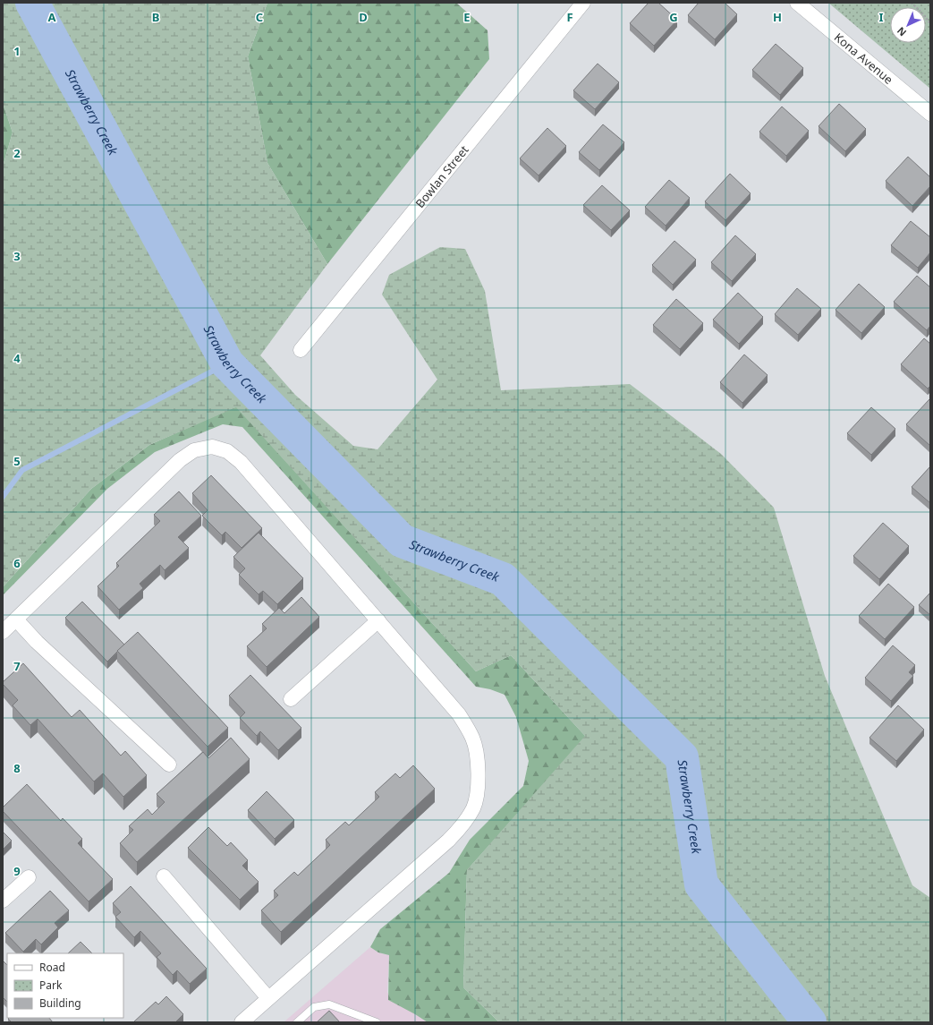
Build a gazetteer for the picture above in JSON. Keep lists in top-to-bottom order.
{
  "streets": {
    "street": ["Kona Avenue", "Bowlan Street"]
  },
  "water": ["Strawberry Creek"],
  "legend": ["Road", "Park", "Building"],
  "north": "bottom left",
  "grid": {
    "columns": [
      "A",
      "B",
      "C",
      "D",
      "E",
      "F",
      "G",
      "H",
      "I"
    ],
    "rows": [
      "1",
      "2",
      "3",
      "4",
      "5",
      "6",
      "7",
      "8",
      "9"
    ]
  }
}
